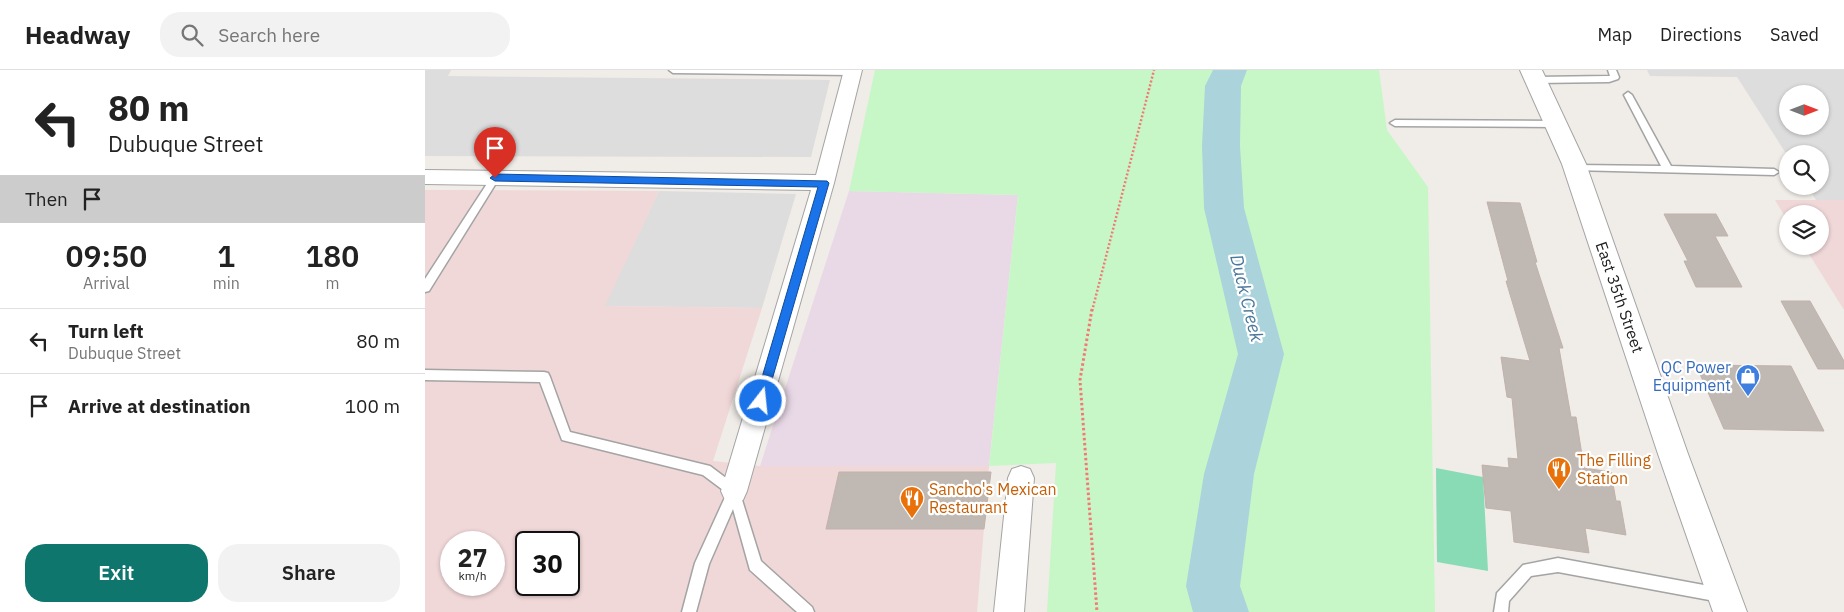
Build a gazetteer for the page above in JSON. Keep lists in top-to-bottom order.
{
  "streets": {
    "street": ["East 35th Street"]
  },
  "water": ["Duck Creek"],
  "places": {
    "shop": ["QC Power Equipment"],
    "restaurant": ["The Filling Station", "Sancho's Mexican Restaurant"]
  },
  "north": "right",
  "page": {
    "header": "Headway",
    "search": "Search here",
    "nav": ["Map", "Directions", "Saved"],
    "turn": ["80 m", "Dubuque Street"],
    "then": "Then",
    "eta": [
      "09:50",
      "Arrival",
      "1",
      "min",
      "180",
      "m"
    ],
    "list": [
      {
        "name": "Turn left",
        "note": "Dubuque Street",
        "value": "80 m"
      },
      {
        "name": "Arrive at destination",
        "value": "100 m"
      }
    ],
    "speed": "27 km/h",
    "limit": "30",
    "buttons": ["Exit", "Share"]
  }
}
